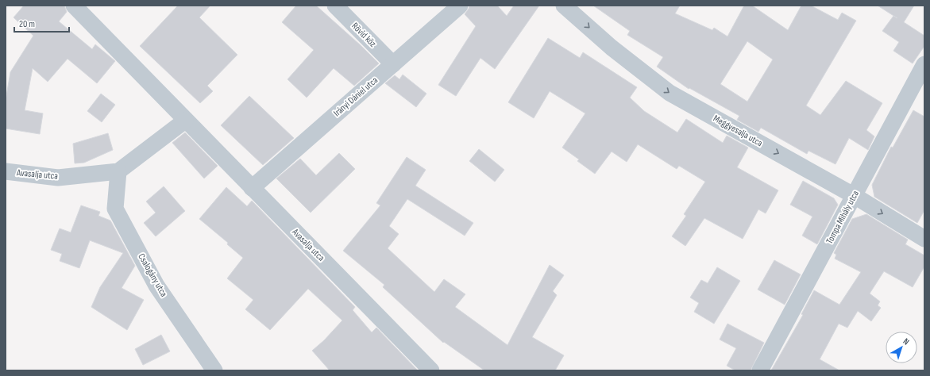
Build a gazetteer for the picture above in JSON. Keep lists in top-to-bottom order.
{
  "streets": {
    "street": [
      "Rövid köz",
      "Irányi Dániel utca",
      "Meggyesalja utca",
      "Avasalja utca",
      "Tompa Mihály utca",
      "Csalogány utca"
    ]
  },
  "crossings": [
    ["Rövid köz", "Irányi Dániel utca"],
    ["Irányi Dániel utca", "Avasalja utca"],
    ["Meggyesalja utca", "Tompa Mihály utca"],
    ["Avasalja utca", "Csalogány utca"]
  ],
  "one_way": ["Meggyesalja utca"],
  "scale_bar": "20 m",
  "north": "top right"
}
